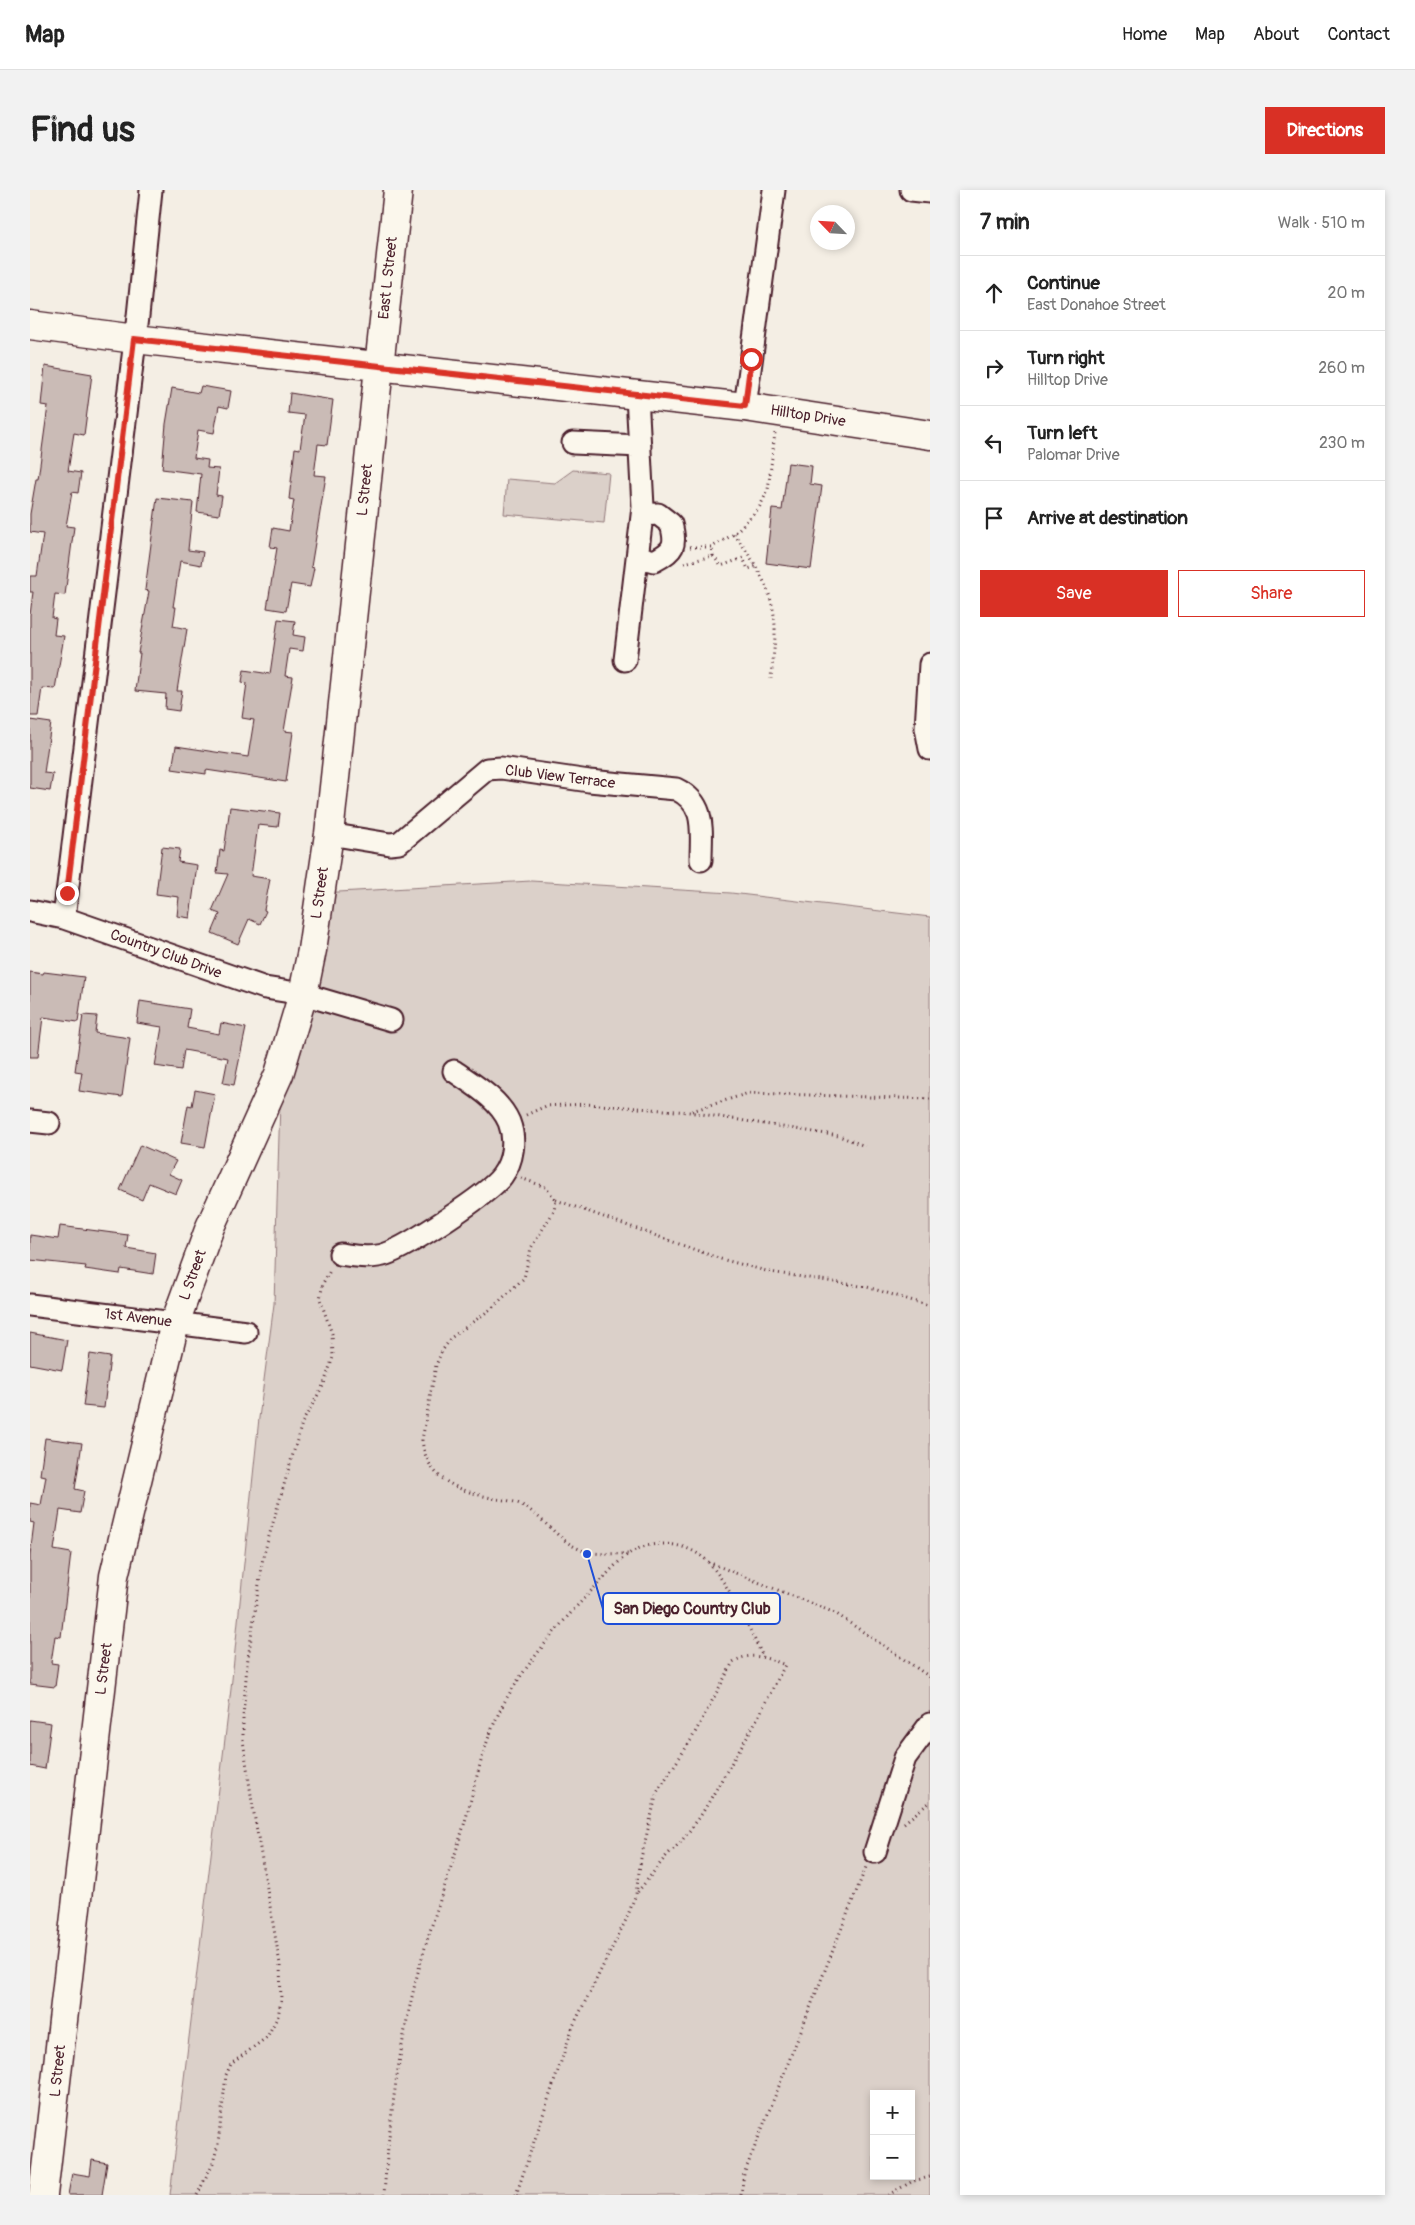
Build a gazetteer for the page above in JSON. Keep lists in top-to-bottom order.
{
  "streets": {
    "main road": ["East L Street", "Hilltop Drive", "L Street"],
    "street": ["Club View Terrace", "Country Club Drive", "1st Avenue"]
  },
  "crossings": [
    ["East L Street", "Hilltop Drive"],
    ["East L Street", "L Street"],
    ["Hilltop Drive", "L Street"],
    ["L Street", "Club View Terrace"],
    ["L Street", "Country Club Drive"],
    ["L Street", "1st Avenue"]
  ],
  "places": ["San Diego Country Club"],
  "north": "top left",
  "page": {
    "header": "Map",
    "nav": [
      "Home",
      "Map",
      "About",
      "Contact"
    ],
    "buttons": [
      "Directions",
      ["Save", "Share"]
    ],
    "title": "Find us",
    "heading": ["7 min", "Walk · 510 m"],
    "list": [
      ["Continue", "East Donahoe Street", "20 m"],
      ["Turn right", "Hilltop Drive", "260 m"],
      ["Turn left", "Palomar Drive", "230 m"],
      "Arrive at destination"
    ],
    "map_buttons": ["+", "−"]
  }
}
